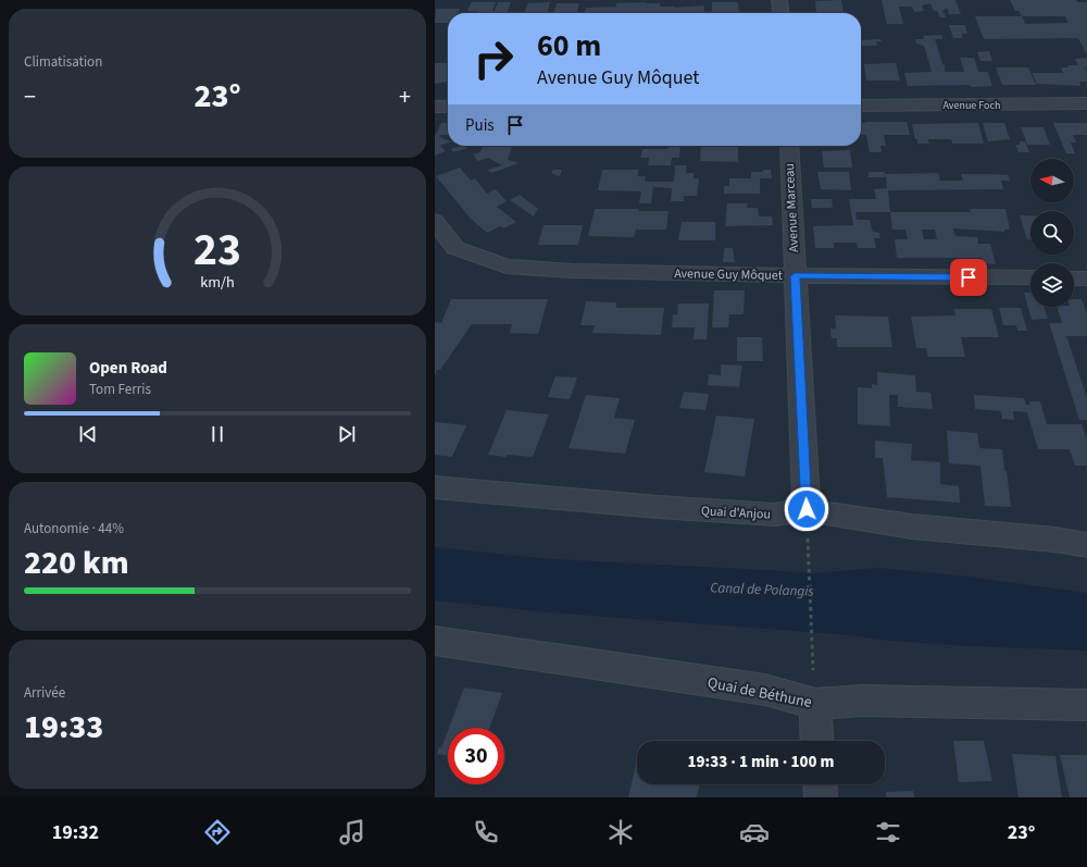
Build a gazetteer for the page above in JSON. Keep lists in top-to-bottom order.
{
  "streets": {
    "street": [
      "Avenue Foch",
      "Avenue Marceau",
      "Avenue Guy Môquet",
      "Quai d'Anjou",
      "Quai de Béthune"
    ]
  },
  "crossings": [
    ["Avenue Marceau", "Avenue Guy Môquet"],
    ["Avenue Marceau", "Quai d'Anjou"]
  ],
  "water": ["Canal de Polangis"],
  "north": "left",
  "page": {
    "tile": [
      "Climatisation",
      ["Autonomie · 44%", "220 km"],
      ["Arrivée", "19:33"]
    ],
    "turn": ["60 m", "Avenue Guy Môquet"],
    "heat": ["−", "23°", "+"],
    "then": "Puis",
    "song": ["Open Road", "Tom Ferris"],
    "limit": "30",
    "trip": "19:33 · 1 min · 100 m",
    "tabs": ["19:32", "23°"],
    "gauge": ["23", "km/h"]
  }
}
